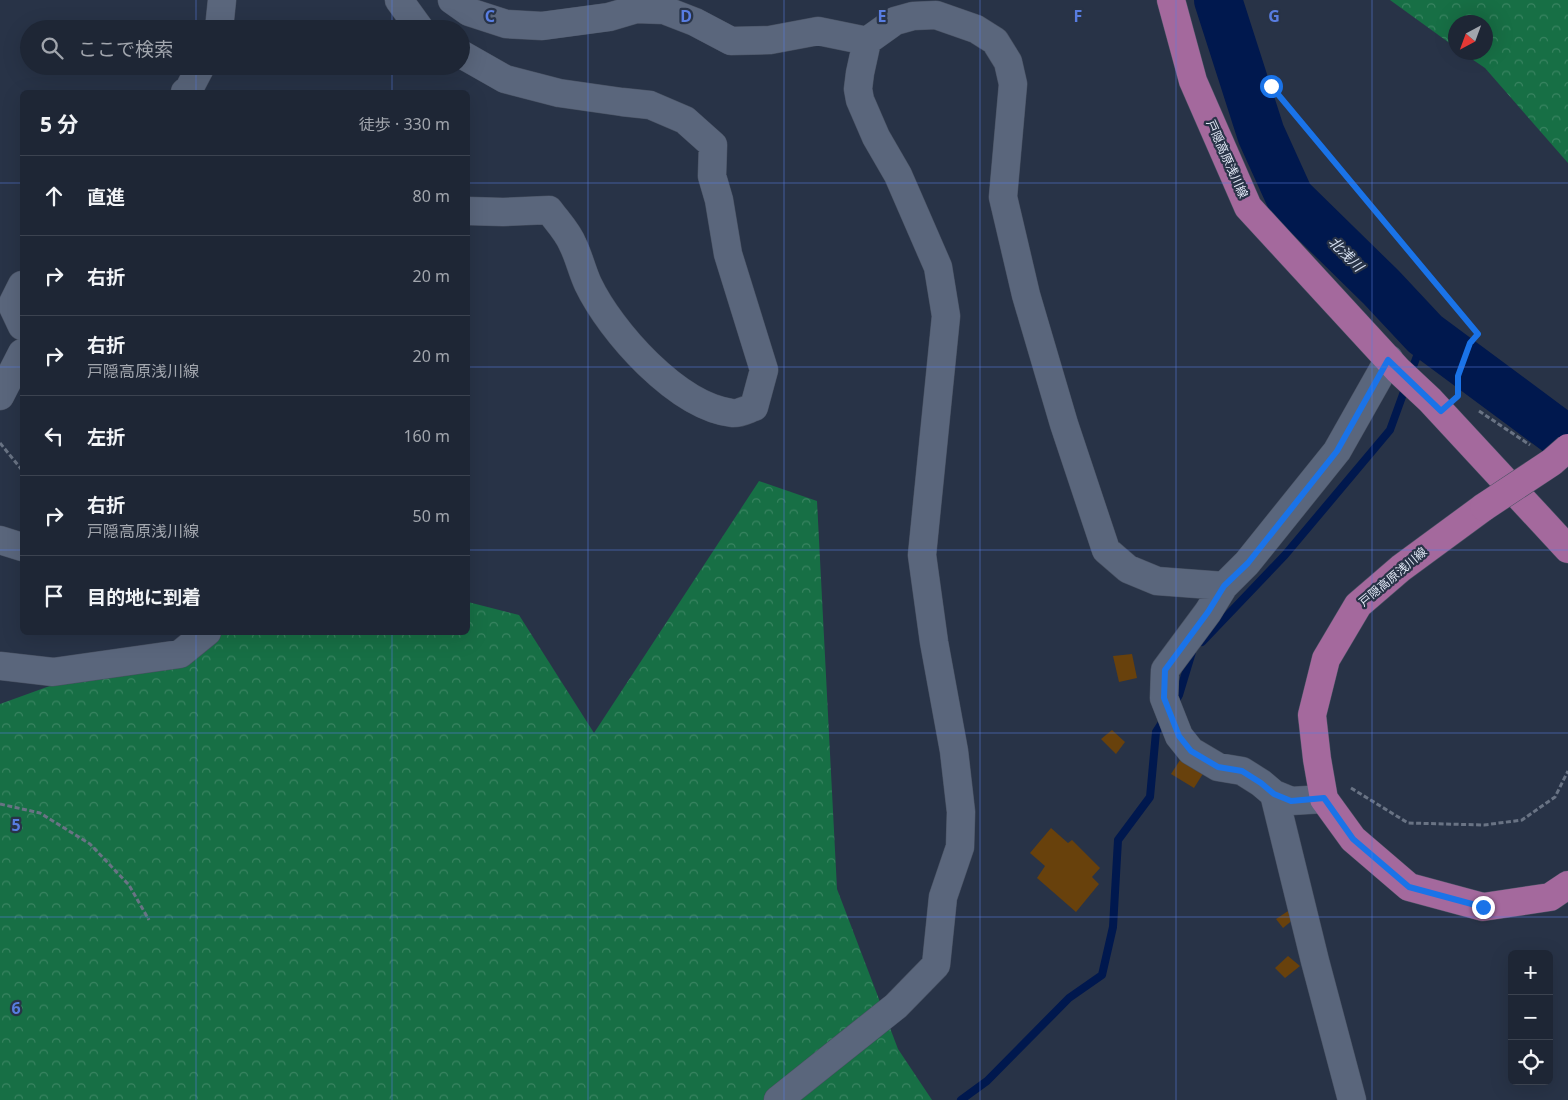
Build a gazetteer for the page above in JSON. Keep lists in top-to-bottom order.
{
  "streets": {
    "main road": ["戸隠高原浅川線"]
  },
  "water": ["北浅川"],
  "north": "bottom left",
  "page": {
    "search": "ここで検索",
    "heading": ["5 分", "徒歩 · 330 m"],
    "list": [
      ["直進", "80 m"],
      ["右折", "20 m"],
      ["右折", "戸隠高原浅川線", "20 m"],
      ["左折", "160 m"],
      ["右折", "戸隠高原浅川線", "50 m"],
      "目的地に到着"
    ],
    "map_buttons": ["+", "−"]
  },
  "grid": {
    "columns": [
      "C",
      "D",
      "E",
      "F",
      "G"
    ],
    "rows": ["5", "6"]
  }
}
